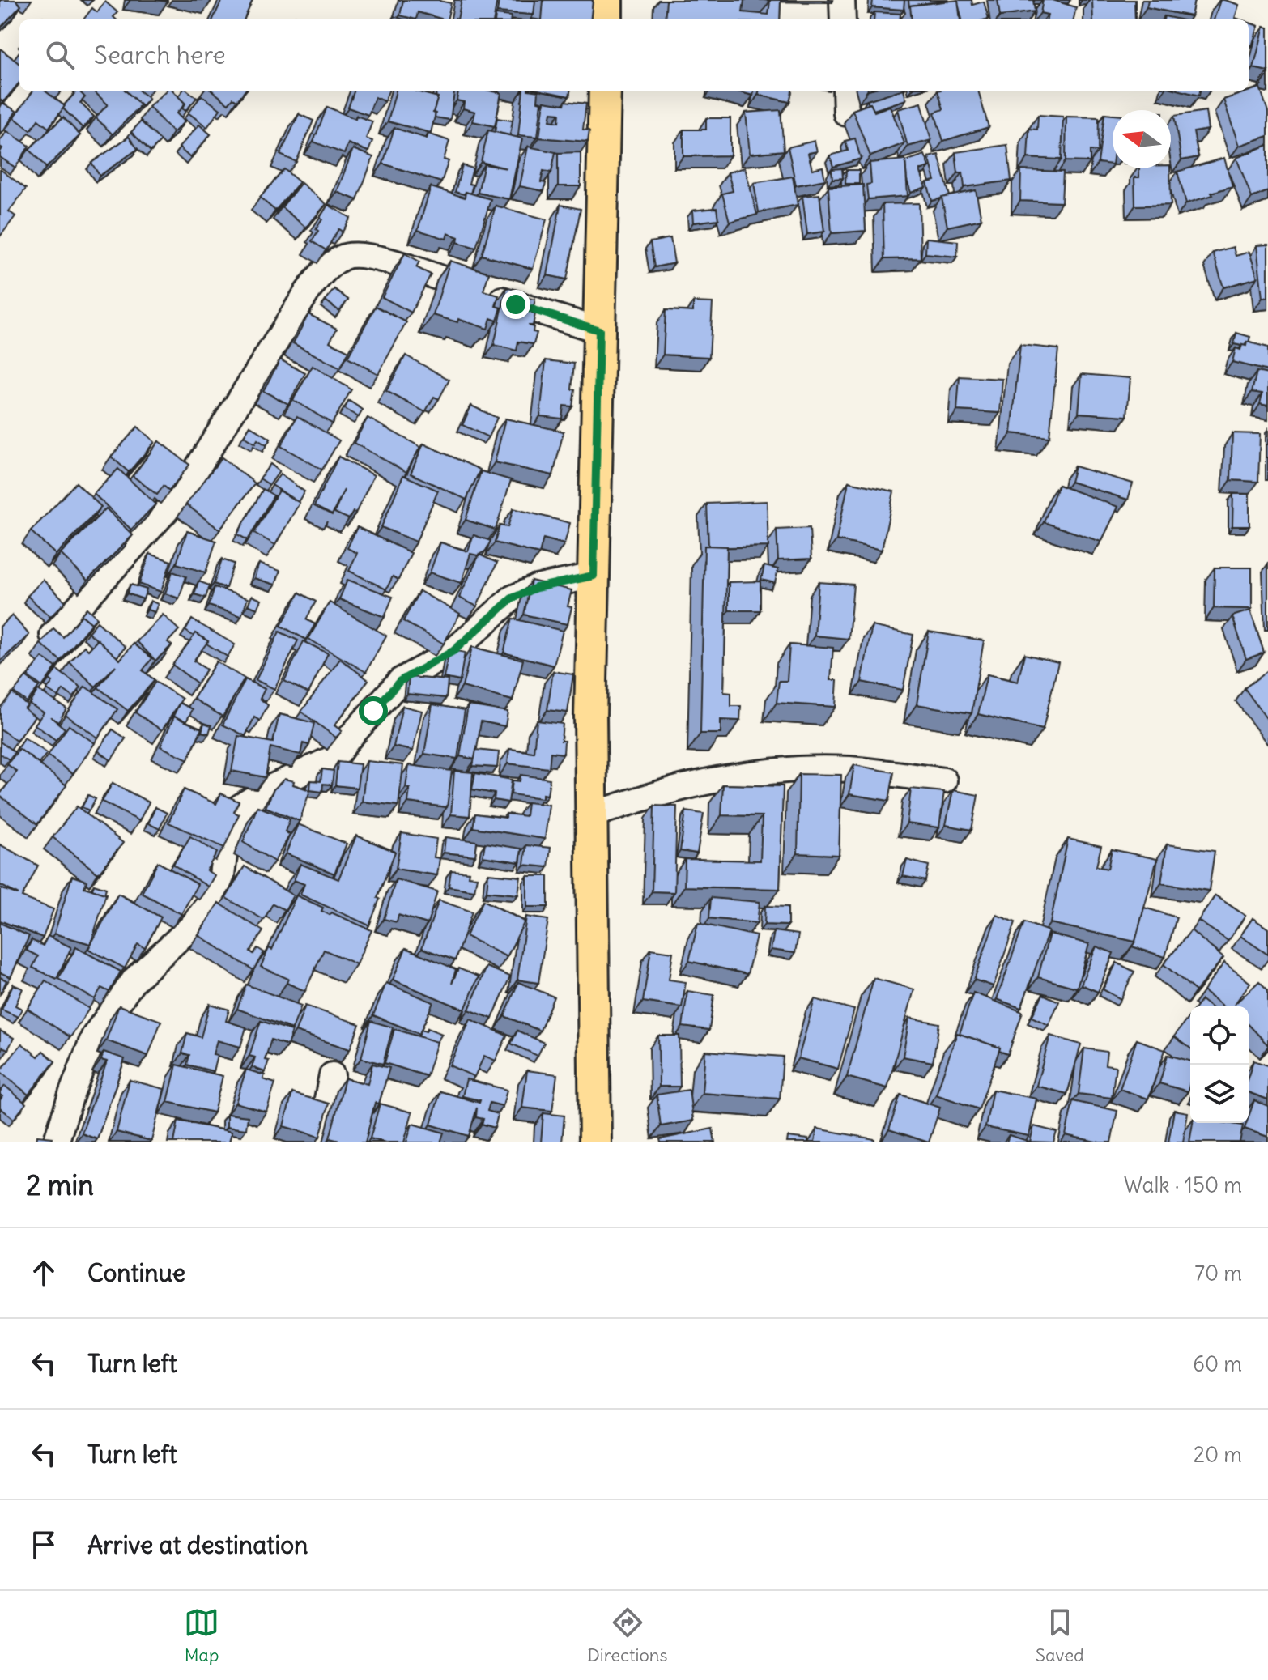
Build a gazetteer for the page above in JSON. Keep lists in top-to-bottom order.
{
  "north": "left",
  "page": {
    "search": "Search here",
    "heading": ["2 min", "Walk · 150 m"],
    "list": [
      ["Continue", "70 m"],
      ["Turn left", "60 m"],
      ["Turn left", "20 m"],
      "Arrive at destination"
    ],
    "nav": ["Map", "Directions", "Saved"]
  }
}
